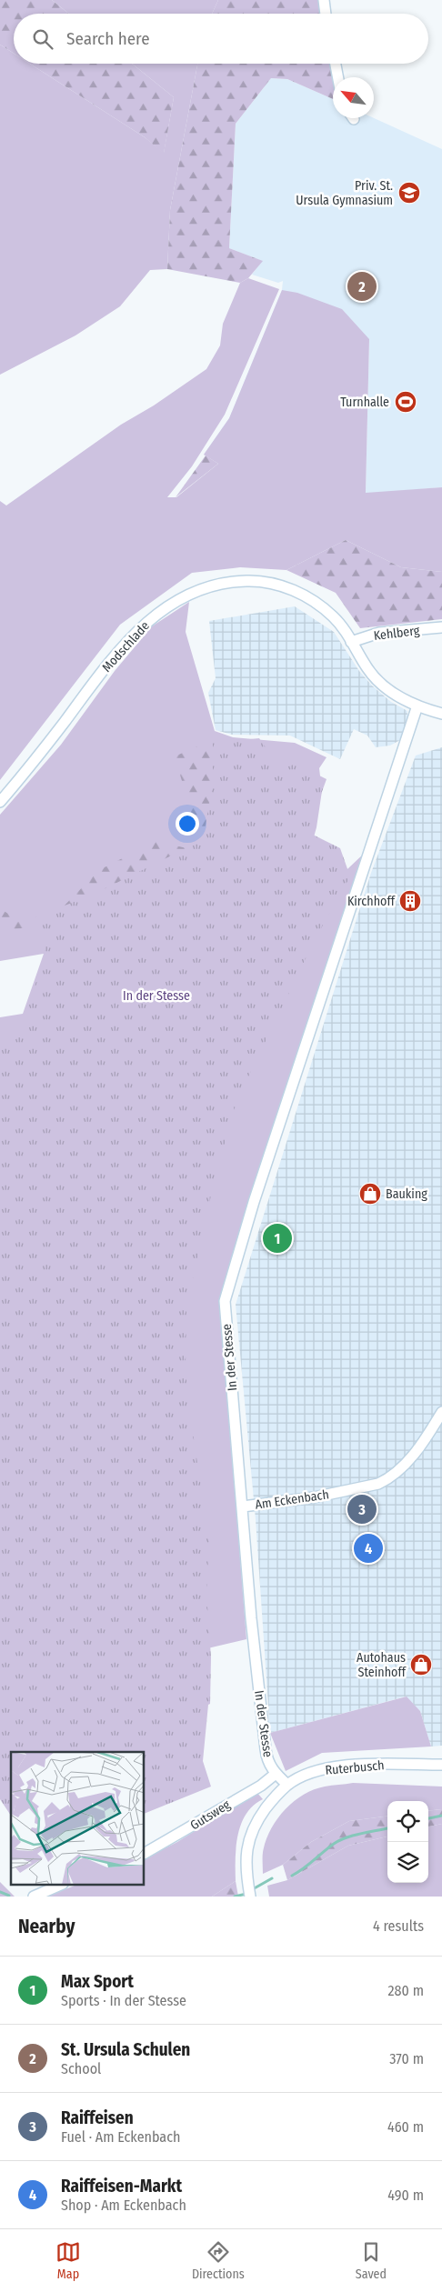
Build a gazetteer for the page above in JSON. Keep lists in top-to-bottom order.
{
  "streets": {
    "street": [
      "Kehlberg",
      "Modschlade",
      "In der Stesse",
      "Am Eckenbach",
      "Ruterbusch",
      "Gutsweg"
    ]
  },
  "crossings": [
    ["Kehlberg", "Modschlade"],
    ["Modschlade", "In der Stesse"],
    ["In der Stesse", "Am Eckenbach"],
    ["In der Stesse", "Ruterbusch"],
    ["In der Stesse", "Gutsweg"]
  ],
  "parks": ["In der Stesse"],
  "places": {
    "school or university": ["Priv. St. Ursula Gymnasium"],
    "sports": ["Turnhalle"],
    "building": ["Kirchhoff"],
    "shop": ["Bauking", "Autohaus Steinhoff"]
  },
  "north": "top left",
  "page": {
    "search": "Search here",
    "pins": [
      "2",
      "1",
      "3",
      "4"
    ],
    "heading": ["Nearby", "4 results"],
    "list": [
      {
        "mark": "1",
        "name": "Max Sport",
        "note": "Sports · In der Stesse",
        "value": "280 m"
      },
      {
        "mark": "2",
        "name": "St. Ursula Schulen",
        "note": "School",
        "value": "370 m"
      },
      {
        "mark": "3",
        "name": "Raiffeisen",
        "note": "Fuel · Am Eckenbach",
        "value": "460 m"
      },
      {
        "mark": "4",
        "name": "Raiffeisen-Markt",
        "note": "Shop · Am Eckenbach",
        "value": "490 m"
      }
    ],
    "nav": ["Map", "Directions", "Saved"]
  }
}
